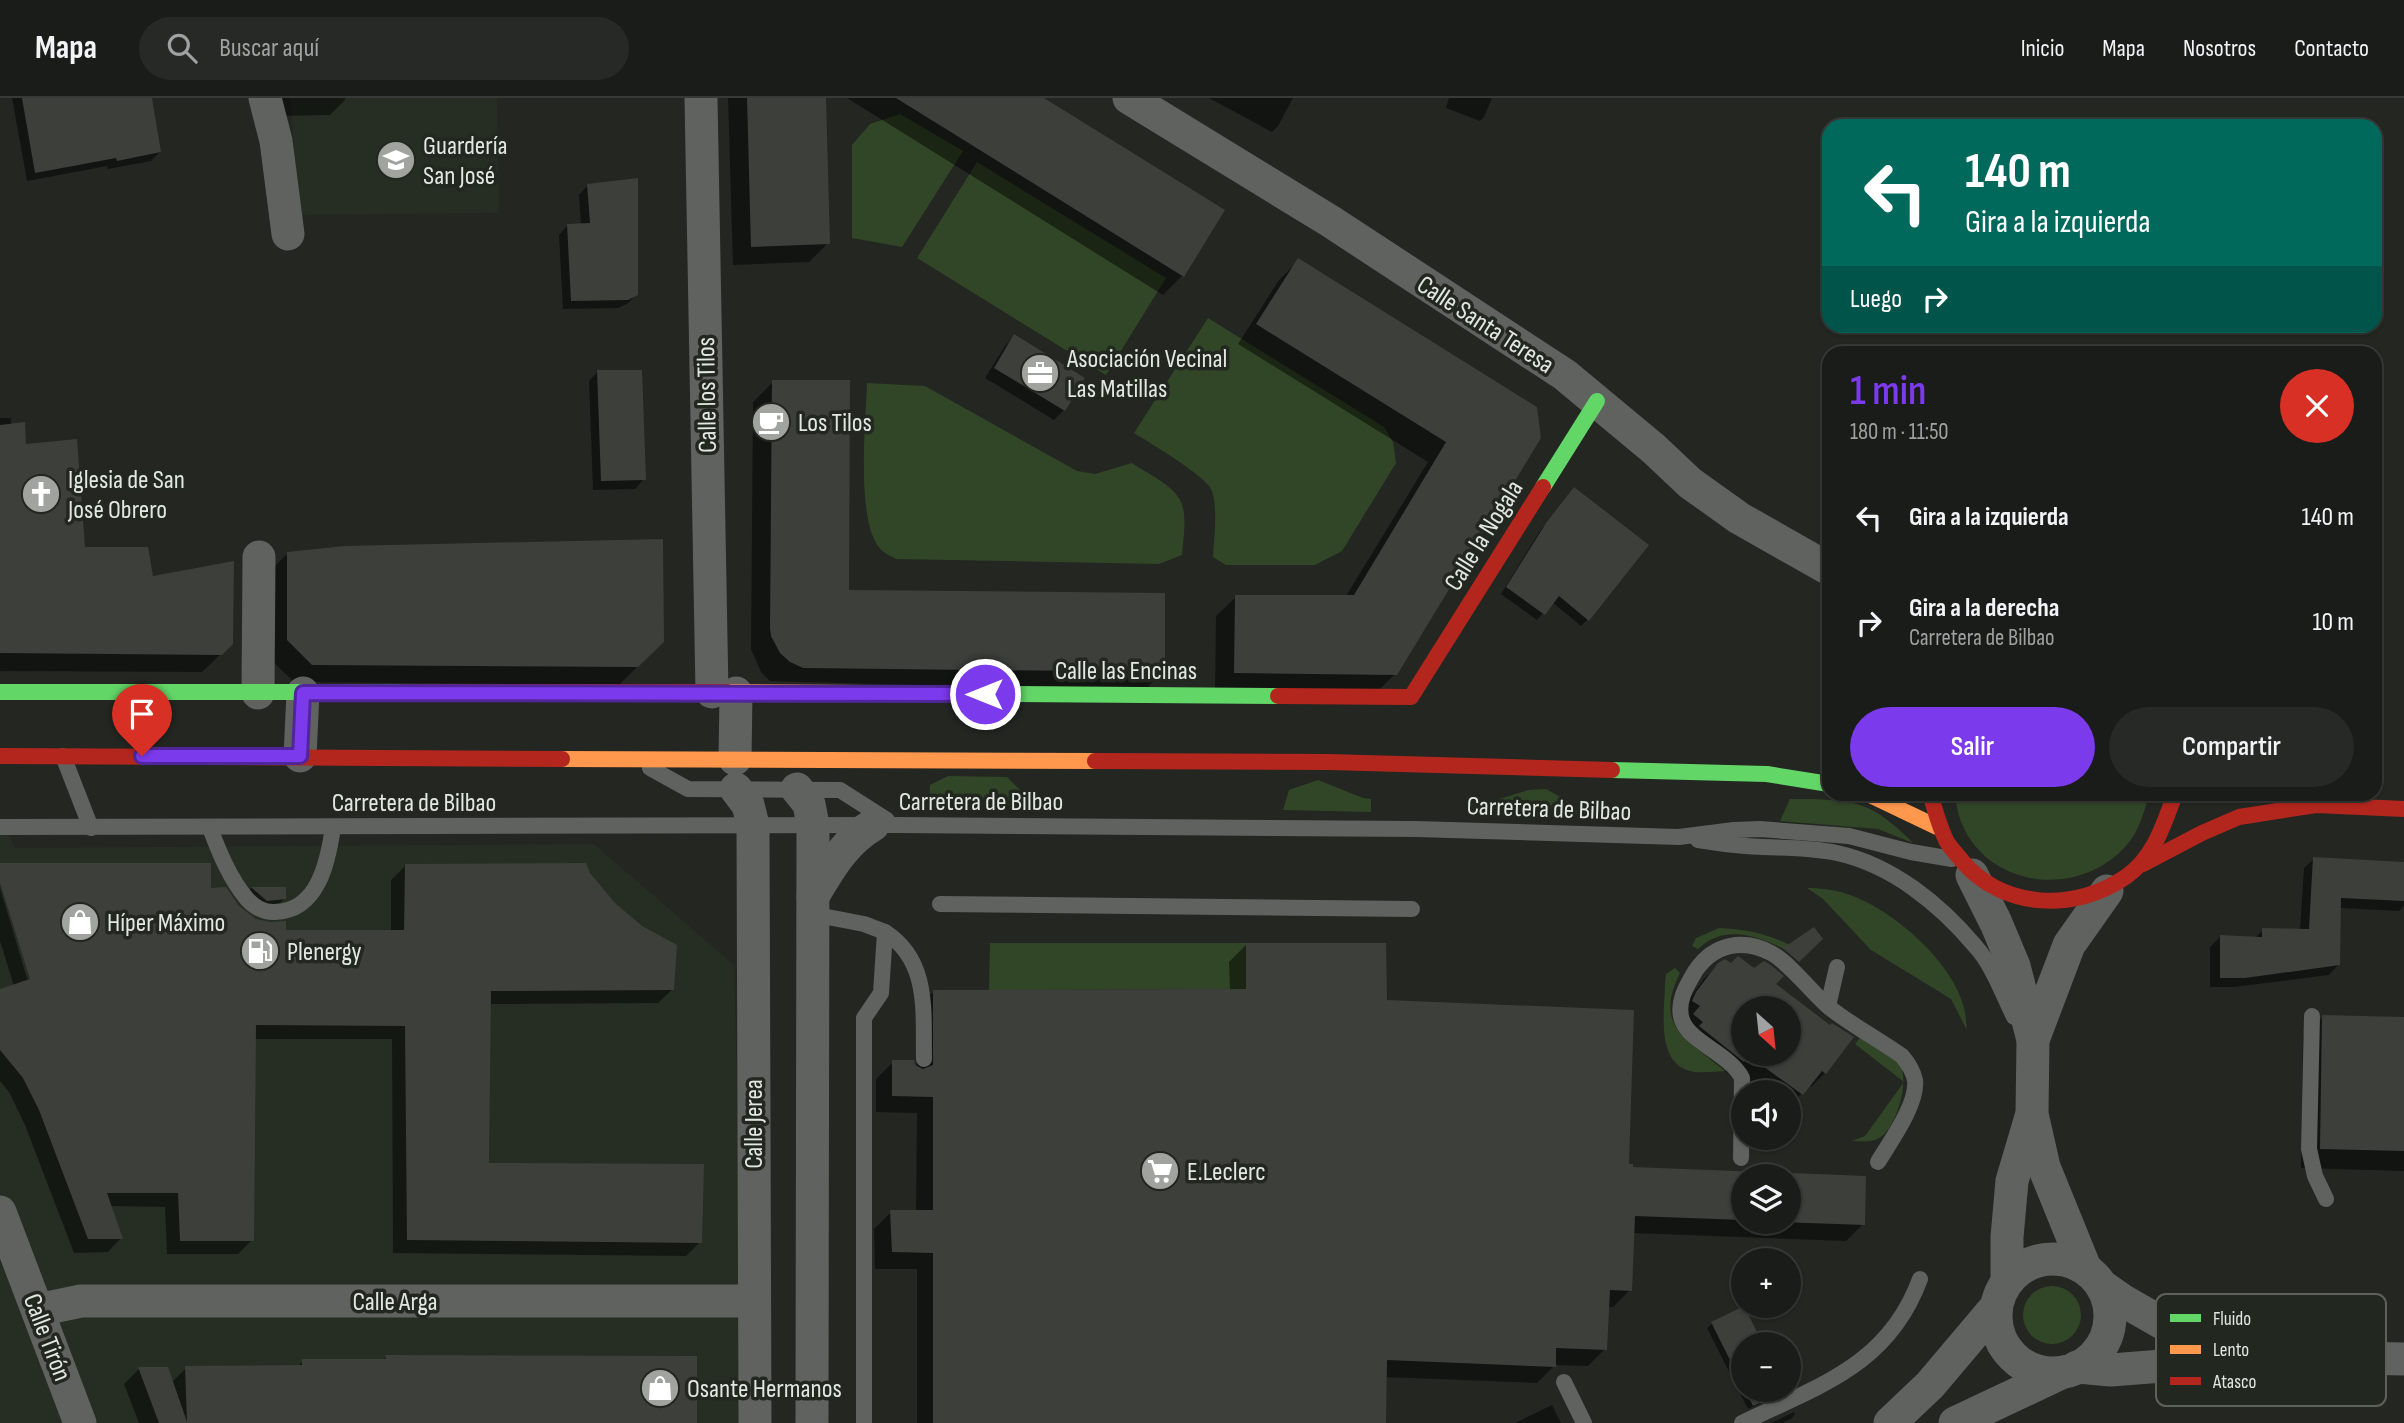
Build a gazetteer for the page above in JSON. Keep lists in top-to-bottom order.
{
  "streets": {
    "main road": ["Calle la Nogala", "Calle las Encinas", "Carretera de Bilbao"],
    "street": [
      "Calle Santa Teresa",
      "Calle los Tilos",
      "Calle Jerea",
      "Calle Arga",
      "Calle Tirón"
    ]
  },
  "crossings": [
    ["Calle Santa Teresa", "Calle la Nogala"],
    ["Calle los Tilos", "Calle las Encinas"],
    ["Calle los Tilos", "Carretera de Bilbao"],
    ["Calle la Nogala", "Calle las Encinas"],
    ["Carretera de Bilbao", "Calle Jerea"],
    ["Calle Jerea", "Calle Arga"],
    ["Calle Arga", "Calle Tirón"]
  ],
  "places": {
    "school or university": ["Guardería San José"],
    "office": ["Asociación Vecinal Las Matillas"],
    "cafe": ["Los Tilos"],
    "church": ["Iglesia de San José Obrero"],
    "shop": ["Híper Máximo", "Osante Hermanos"],
    "fuel station": ["Plenergy"],
    "supermarket": ["E.Leclerc"]
  },
  "legend": ["Fluido", "Lento", "Atasco"],
  "north": "bottom right",
  "page": {
    "header": "Mapa",
    "search": "Buscar aquí",
    "nav": [
      "Inicio",
      "Mapa",
      "Nosotros",
      "Contacto"
    ],
    "turn": ["140 m", "Gira a la izquierda"],
    "then": "Luego",
    "heading": ["1 min", "180 m · 11:50"],
    "list": [
      {
        "name": "Gira a la izquierda",
        "value": "140 m"
      },
      {
        "name": "Gira a la derecha",
        "note": "Carretera de Bilbao",
        "value": "10 m"
      }
    ],
    "buttons": ["Salir", "Compartir"],
    "map_buttons": ["+", "−"]
  }
}
